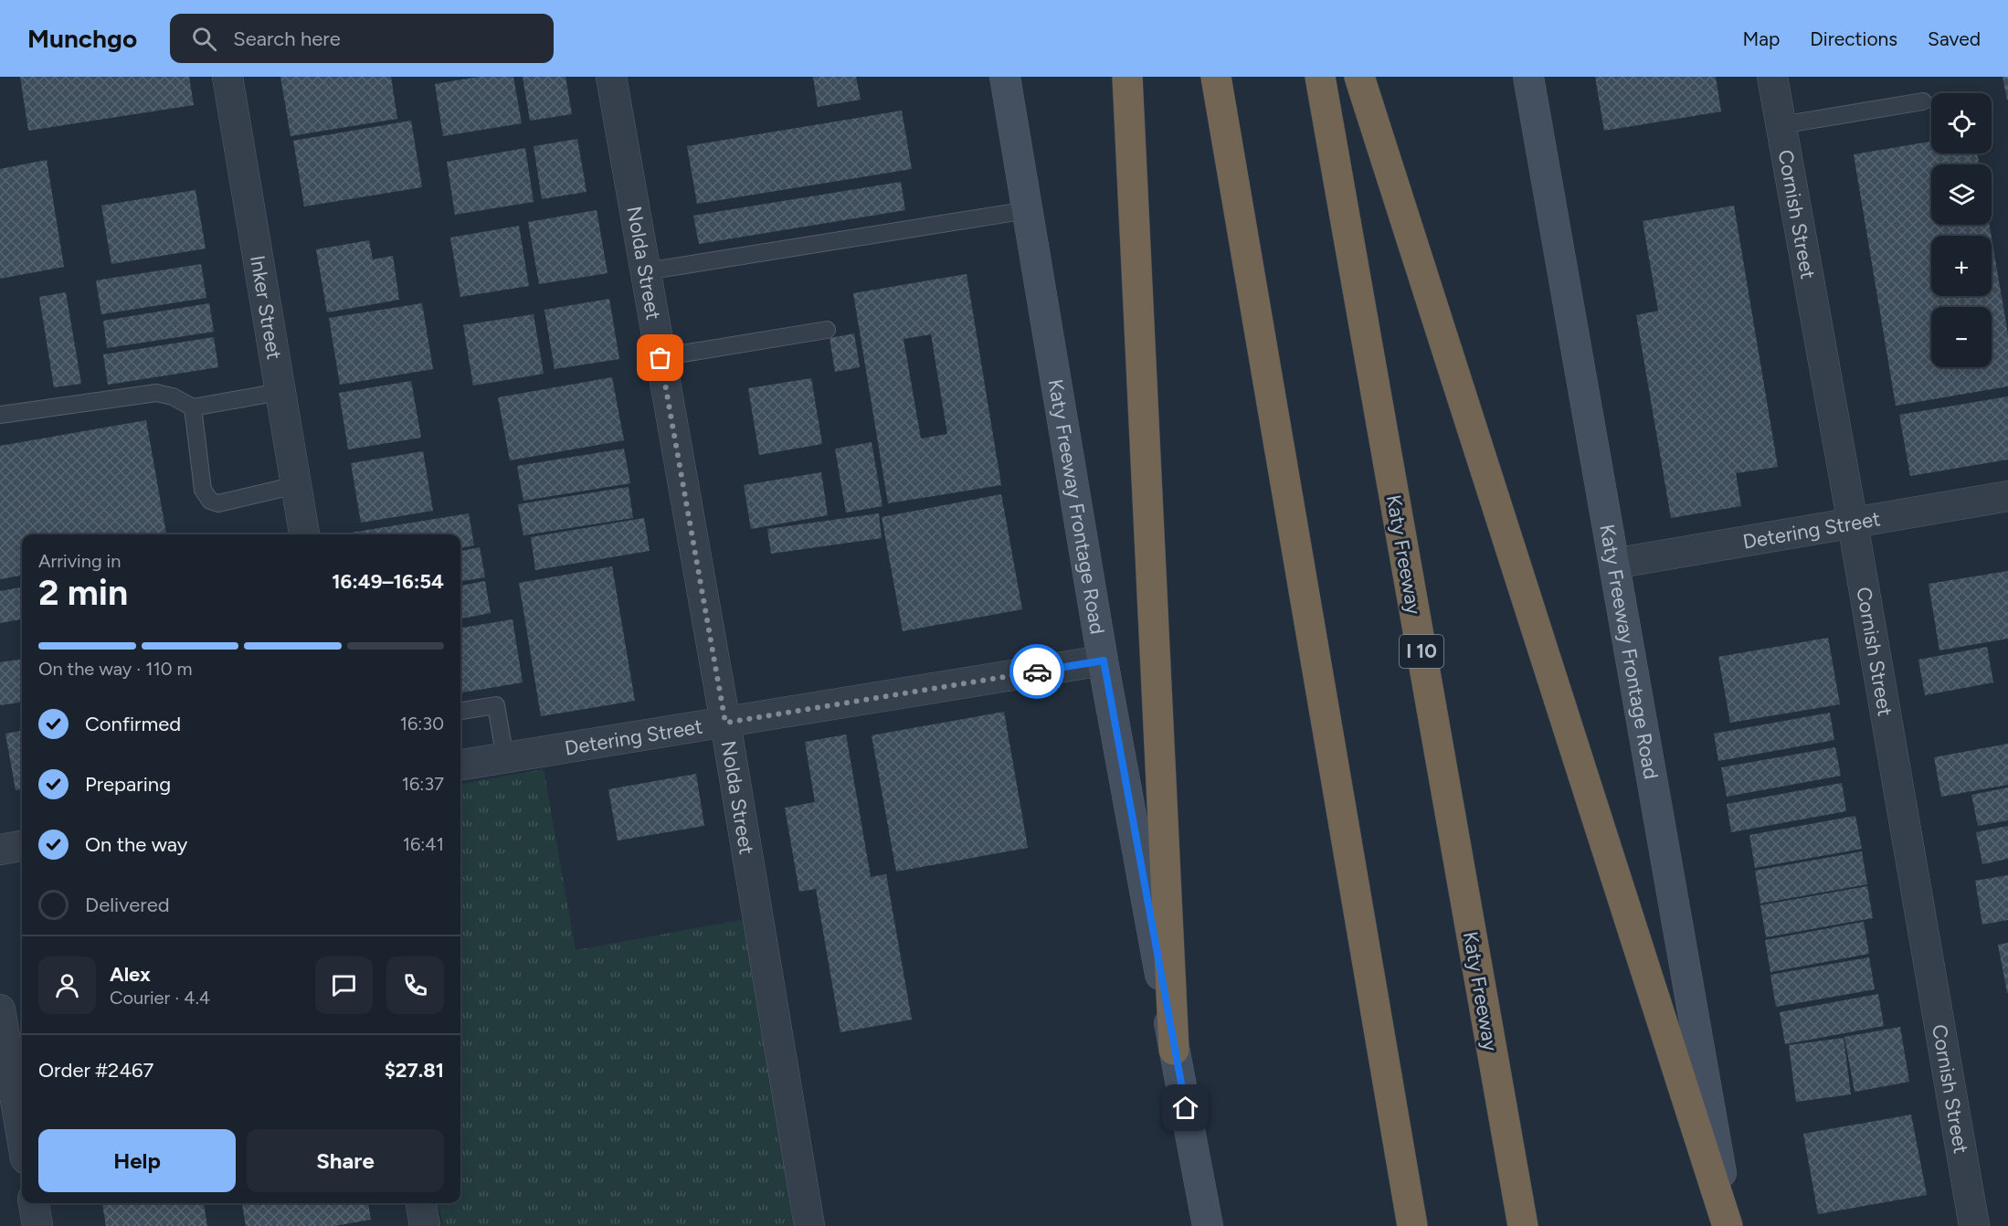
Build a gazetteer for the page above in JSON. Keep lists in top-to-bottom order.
{
  "streets": {
    "highway": ["Katy Freeway", "I 10"],
    "main road": ["Katy Freeway Frontage Road"],
    "street": [
      "Cornish Street",
      "Nolda Street",
      "Inker Street",
      "Detering Street"
    ]
  },
  "crossings": [
    ["Cornish Street", "Detering Street"],
    ["Nolda Street", "Detering Street"],
    ["Katy Freeway Frontage Road", "Detering Street"]
  ],
  "page": {
    "header": "Munchgo",
    "search": "Search here",
    "nav": ["Map", "Directions", "Saved"],
    "map_buttons": ["+", "−"],
    "heading": ["2 min", "Arriving in", "16:49–16:54"],
    "panel": [
      "Alex",
      "Courier · 4.4",
      "Order #2467",
      "$27.81"
    ],
    "bar": "On the way · 110 m",
    "list": [
      ["Confirmed", "16:30"],
      ["Preparing", "16:37"],
      ["On the way", "16:41"],
      "Delivered"
    ],
    "buttons": ["Help", "Share"]
  }
}
